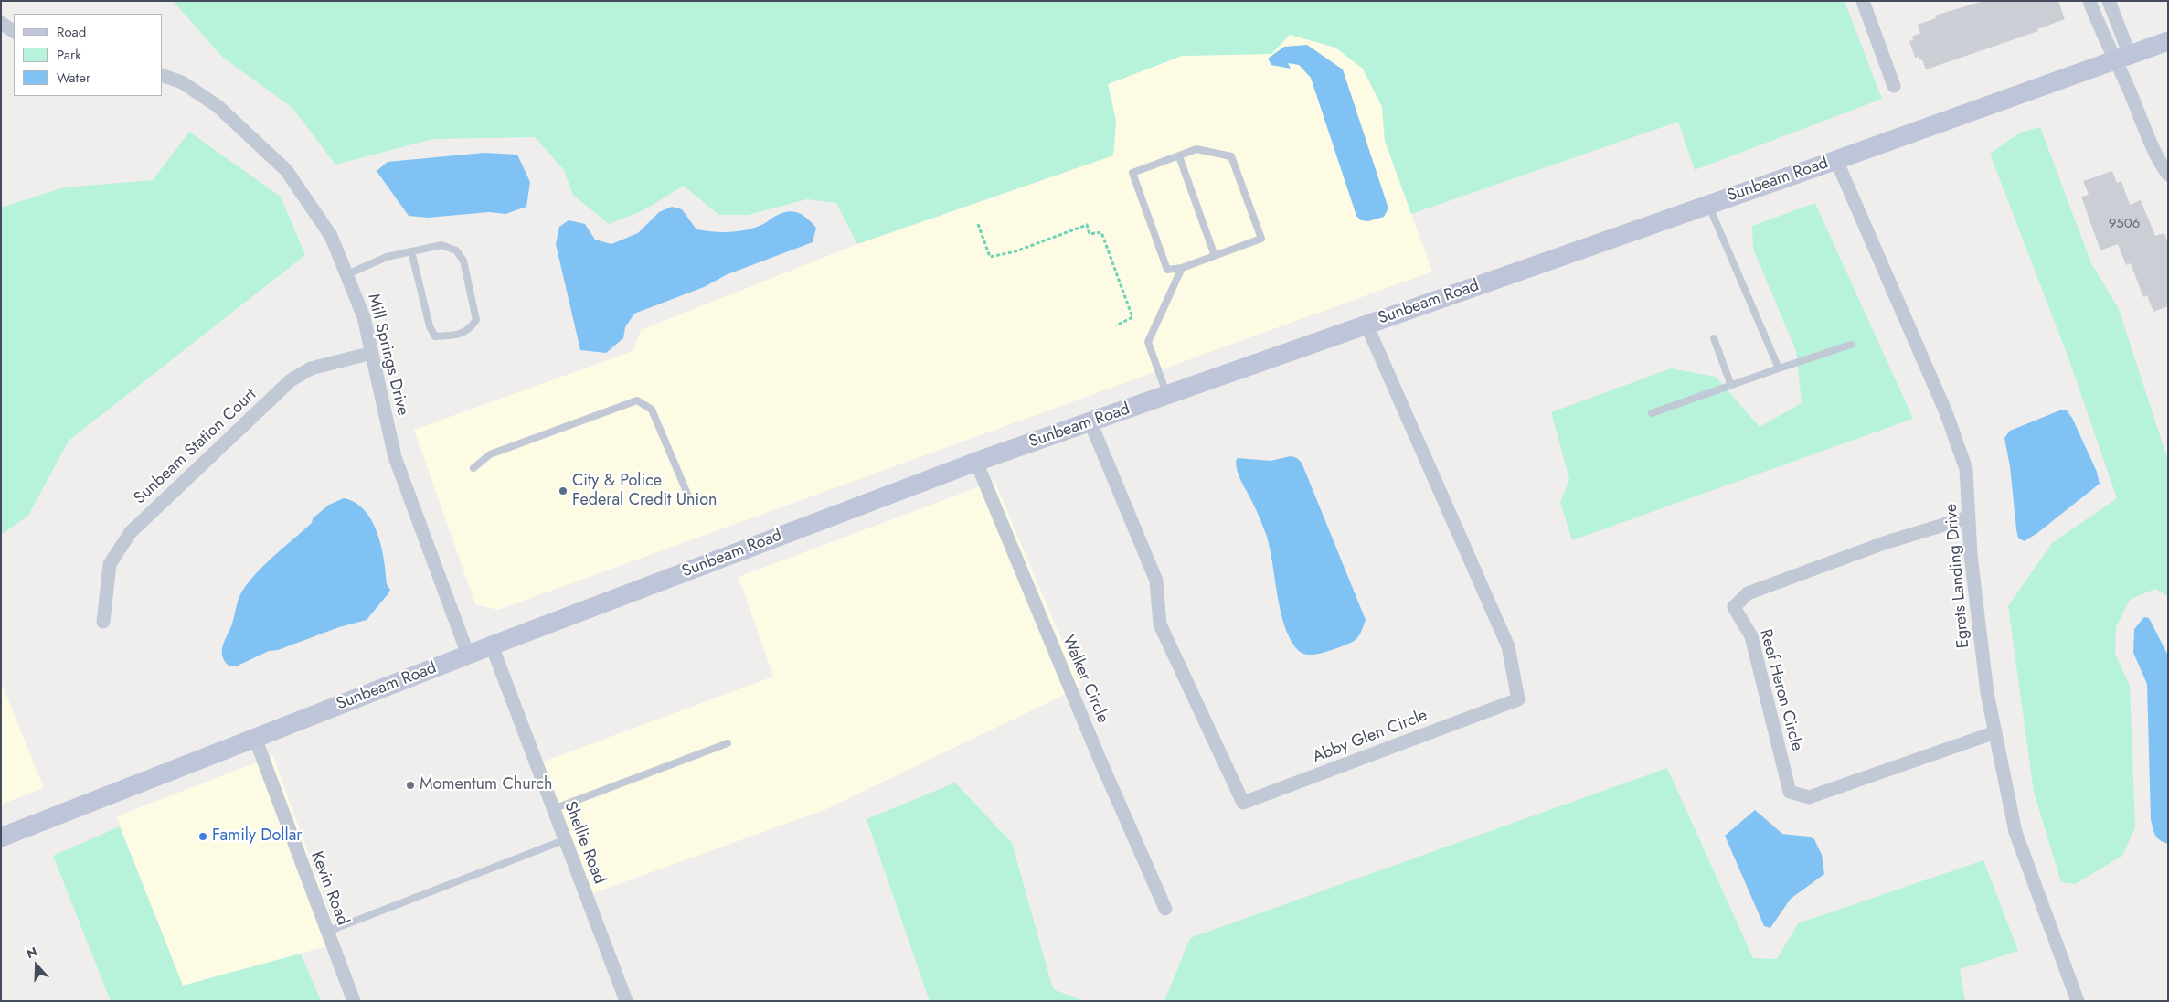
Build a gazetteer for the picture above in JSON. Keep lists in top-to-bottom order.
{
  "streets": {
    "street": [
      "Sunbeam Road",
      "Mill Springs Drive",
      "Sunbeam Station Court",
      "Egrets Landing Drive",
      "Walker Circle",
      "Reef Heron Circle",
      "Abby Glen Circle",
      "Shellie Road",
      "Kevin Road"
    ]
  },
  "crossings": [
    ["Sunbeam Road", "Mill Springs Drive"],
    ["Sunbeam Road", "Egrets Landing Drive"],
    ["Sunbeam Road", "Walker Circle"],
    ["Sunbeam Road", "Abby Glen Circle"],
    ["Sunbeam Road", "Shellie Road"],
    ["Sunbeam Road", "Kevin Road"],
    ["Mill Springs Drive", "Sunbeam Station Court"],
    ["Egrets Landing Drive", "Reef Heron Circle"]
  ],
  "places": ["City & Police Federal Credit Union", "Momentum Church", "Family Dollar"],
  "house_numbers": ["9506"],
  "legend": ["Road", "Park", "Water"],
  "north": "top"
}
